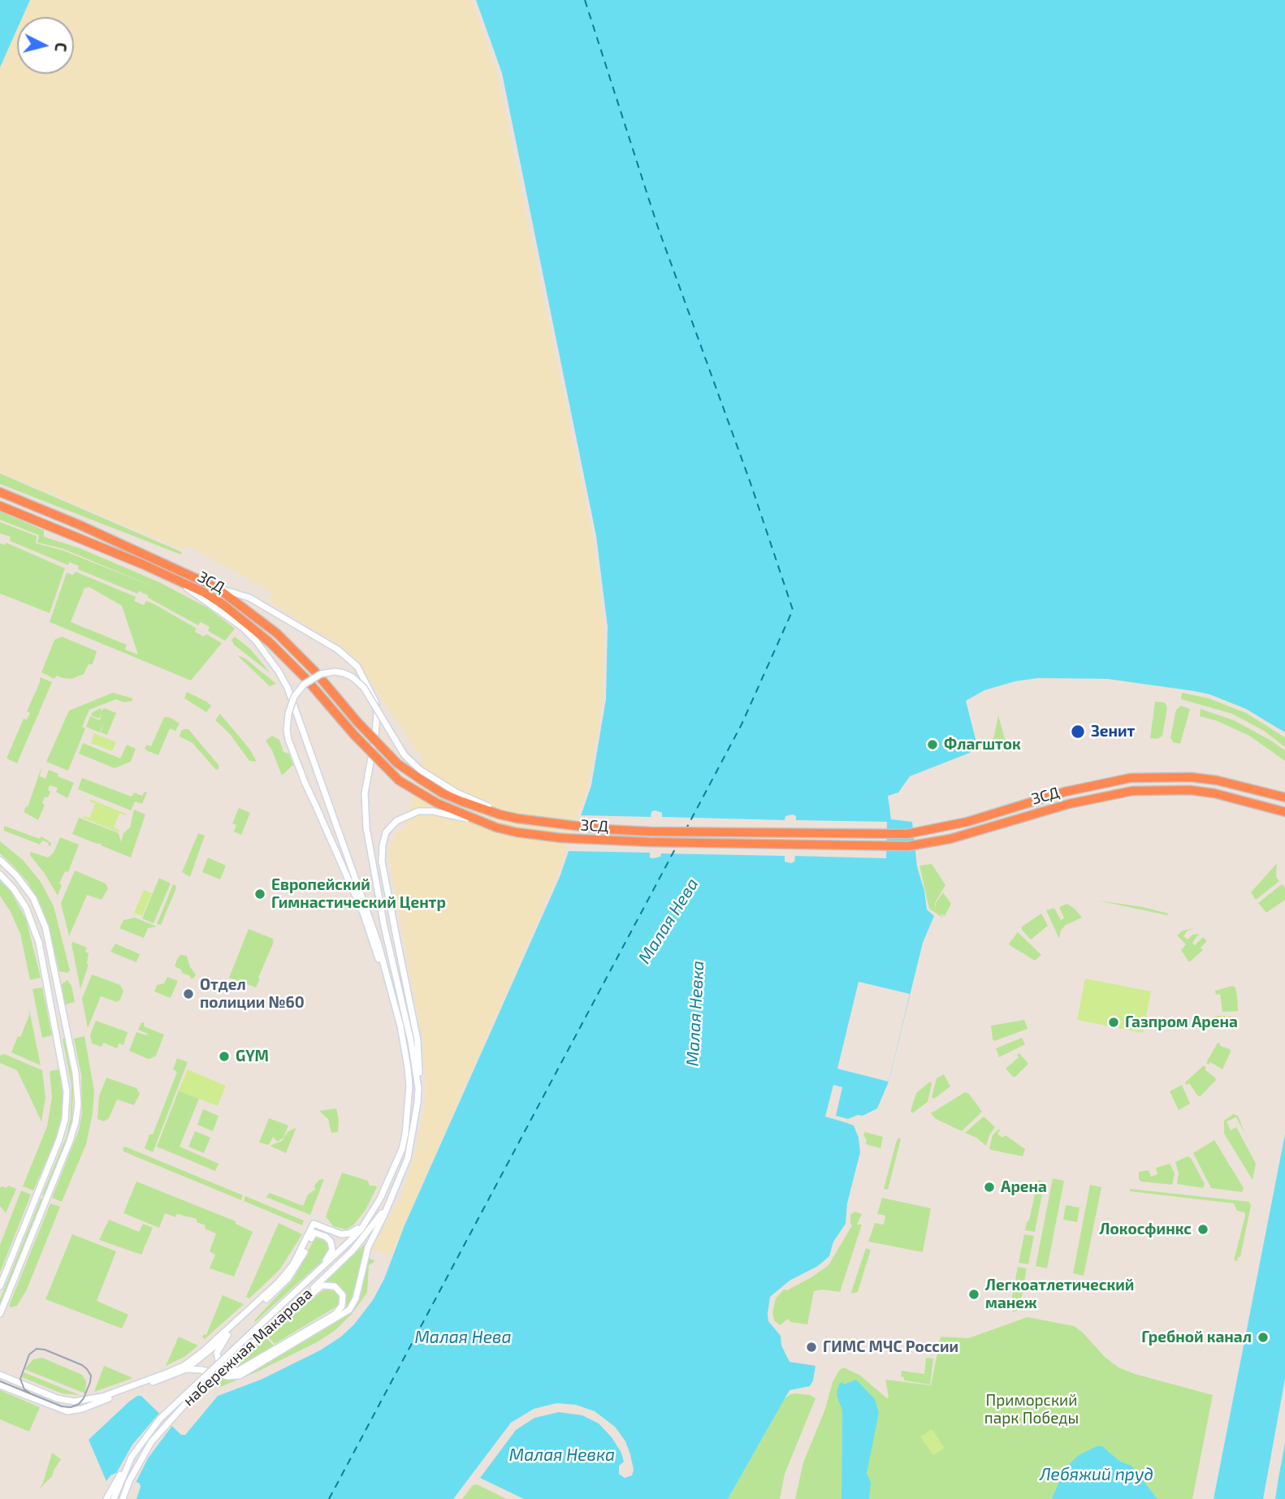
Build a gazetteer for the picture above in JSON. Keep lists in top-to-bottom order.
{
  "streets": {
    "highway": ["ЗСД"],
    "main road": ["набережная Макарова"]
  },
  "water": ["Малая Нева", "Малая Невка", "Лебяжий пруд"],
  "parks": ["Приморский парк Победы"],
  "places": [
    "Зенит",
    "Флагшток",
    "Европейский Гимнастический Центр",
    "Отдел полиции №60",
    "Газпром Арена",
    "GYM",
    "Арена",
    "Локосфинкс",
    "Легкоатлетический манеж",
    "Гребной канал",
    "ГИМС МЧС России"
  ],
  "north": "right"
}
